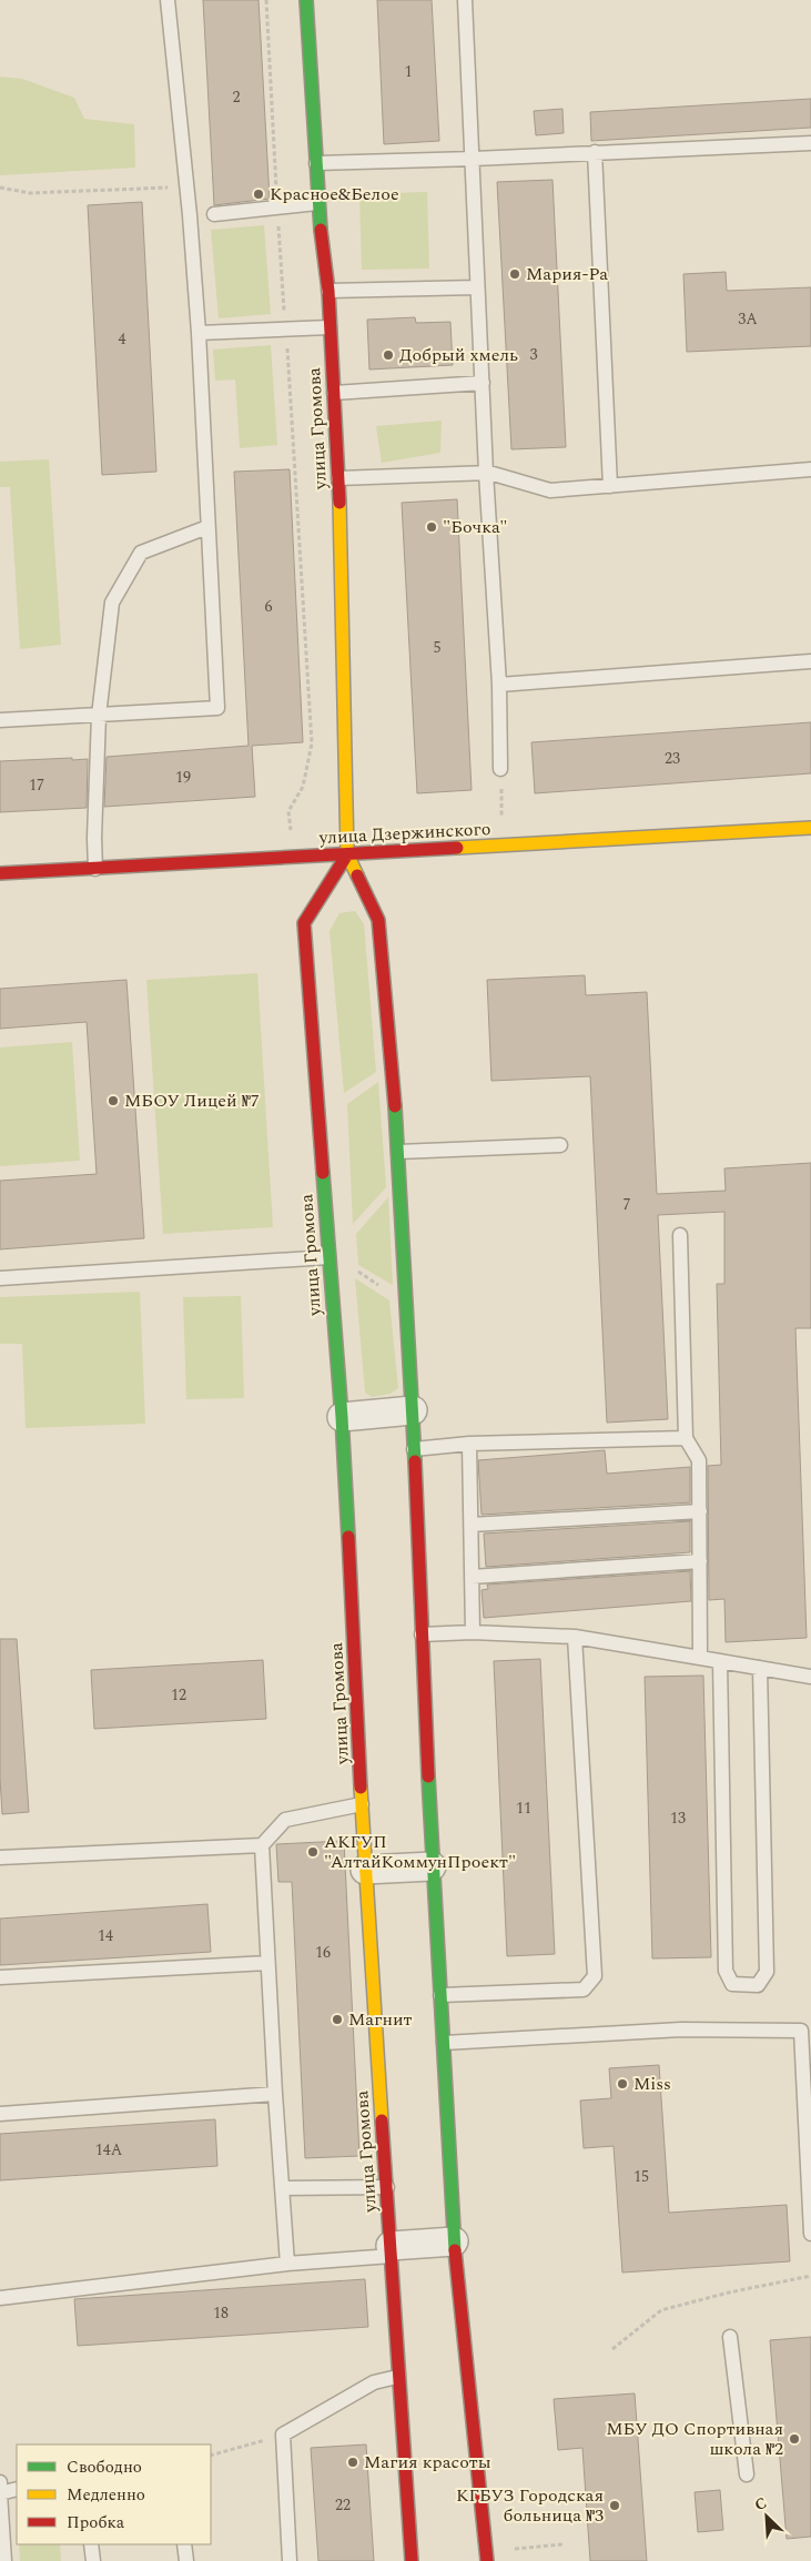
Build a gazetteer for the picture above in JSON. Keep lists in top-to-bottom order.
{
  "streets": {
    "street": ["улица Громова", "улица Дзержинского"]
  },
  "crossings": [
    ["улица Громова", "улица Дзержинского"]
  ],
  "places": [
    "Красное&Белое",
    "Мария-Ра",
    "Добрый хмель",
    "\"Бочка\"",
    "МБОУ Лицей №7",
    "АКГУП \"АлтайКоммунПроект\"",
    "Магнит",
    "Miss",
    "МБУ ДО Спортивная школа №2",
    "Магия красоты",
    "КГБУЗ Городская больница №3"
  ],
  "house_numbers": [
    "1",
    "2",
    "3А",
    "4",
    "3",
    "6",
    "5",
    "23",
    "19",
    "17",
    "7",
    "12",
    "11",
    "13",
    "14",
    "16",
    "14А",
    "15",
    "18",
    "22"
  ],
  "legend": ["Свободно", "Медленно", "Пробка"],
  "north": "top left"
}
